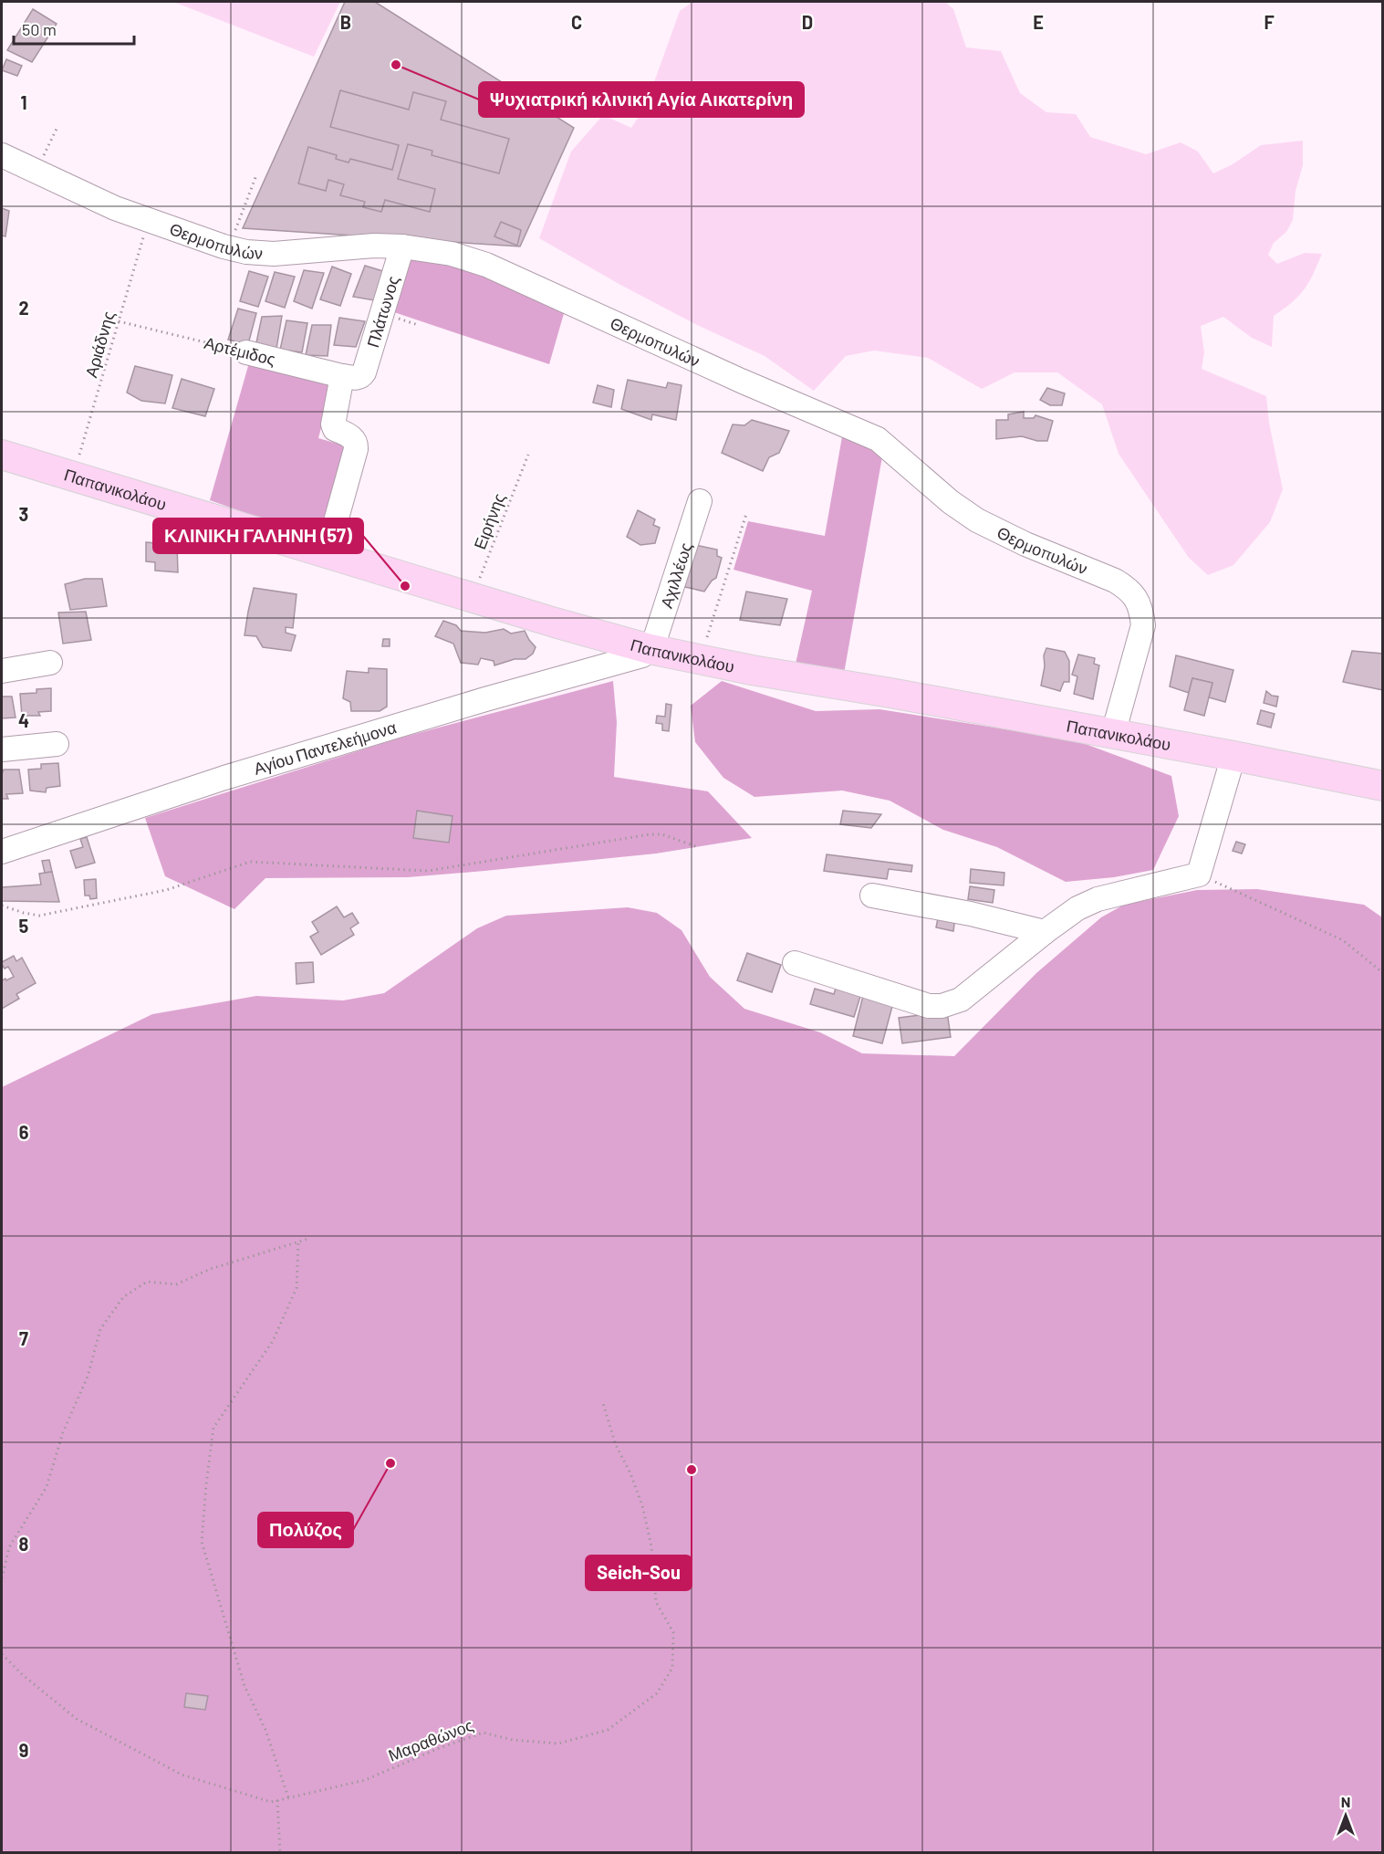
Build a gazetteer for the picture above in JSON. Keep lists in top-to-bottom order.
{
  "streets": {
    "main road": ["Παπανικολάου"],
    "street": [
      "Θερμοπυλών",
      "Πλάτωνος",
      "Αρτέμιδος",
      "Αχιλλέως",
      "Αγίου Παντελεήμονα"
    ],
    "path": ["Αριάδνης", "Ειρήνης", "Μαραθώνος"]
  },
  "crossings": [
    ["Θερμοπυλών", "Πλάτωνος"],
    ["Θερμοπυλών", "Αριάδνης"],
    ["Θερμοπυλών", "Παπανικολάου"],
    ["Πλάτωνος", "Αρτέμιδος"],
    ["Πλάτωνος", "Παπανικολάου"],
    ["Αριάδνης", "Αρτέμιδος"],
    ["Αριάδνης", "Παπανικολάου"],
    ["Παπανικολάου", "Ειρήνης"],
    ["Παπανικολάου", "Αχιλλέως"],
    ["Παπανικολάου", "Αγίου Παντελεήμονα"],
    ["Αχιλλέως", "Αγίου Παντελεήμονα"]
  ],
  "places": [
    "Ψυχιατρική κλινική Αγία Αικατερίνη",
    "ΚΛΙΝΙΚΗ ΓΑΛΗΝΗ (57)",
    "Πολύζος",
    "Seich-Sou"
  ],
  "scale_bar": "50 m",
  "north": "top",
  "grid": {
    "columns": [
      "B",
      "C",
      "D",
      "E",
      "F"
    ],
    "rows": [
      "1",
      "2",
      "3",
      "4",
      "5",
      "6",
      "7",
      "8",
      "9"
    ]
  }
}
